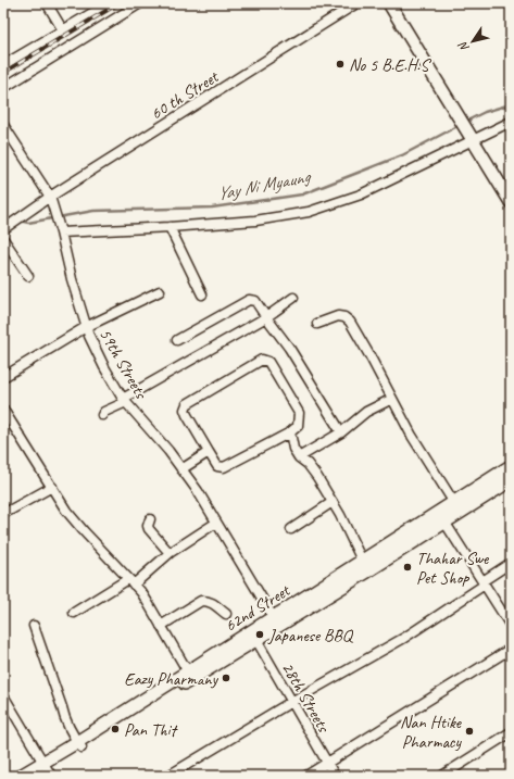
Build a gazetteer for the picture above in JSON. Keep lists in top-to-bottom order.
{
  "streets": {
    "main road": ["62nd Street"],
    "street": ["60 th Street", "59th Streets", "28th Streets"]
  },
  "crossings": [
    ["60 th Street", "59th Streets"],
    ["59th Streets", "62nd Street"],
    ["62nd Street", "28th Streets"]
  ],
  "water": ["Yay Ni Myaung"],
  "places": [
    "No 5 B.E.H.S",
    "Thahar Swe Pet Shop",
    "Japanese BBQ",
    "Eazy Pharmany",
    "Pan Thit",
    "Nan Htike Pharmacy"
  ],
  "north": "bottom left"
}
